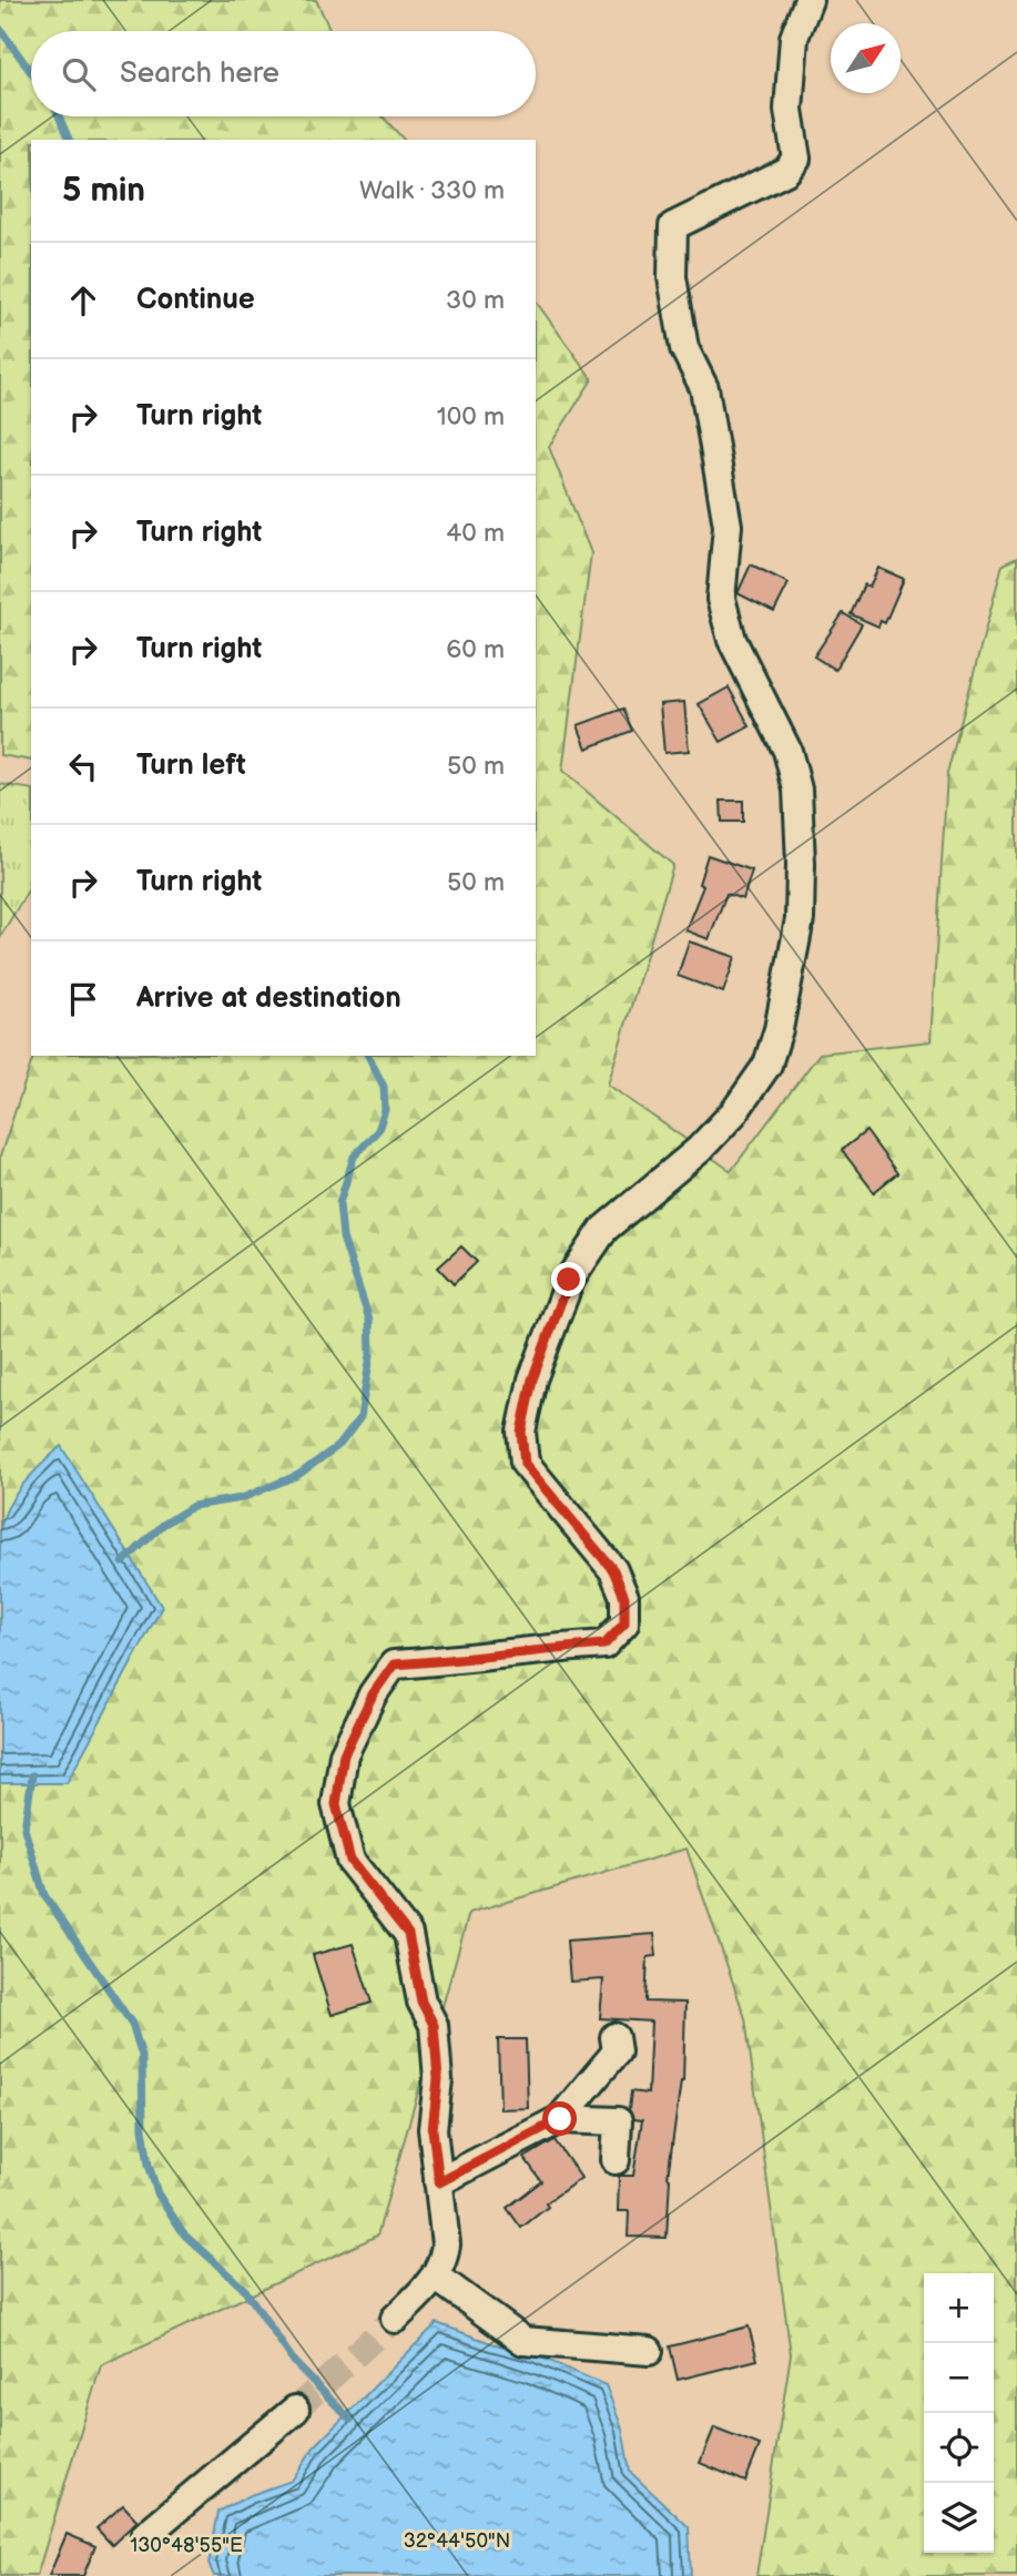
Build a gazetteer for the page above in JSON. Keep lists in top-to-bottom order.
{
  "north": "top right",
  "page": {
    "search": "Search here",
    "heading": ["5 min", "Walk · 330 m"],
    "list": [
      ["Continue", "30 m"],
      ["Turn right", "100 m"],
      ["Turn right", "40 m"],
      ["Turn right", "60 m"],
      ["Turn left", "50 m"],
      ["Turn right", "50 m"],
      "Arrive at destination"
    ],
    "map_buttons": ["+", "−"]
  },
  "coordinates": ["32°44'50\"N", "130°48'55\"E"]
}
